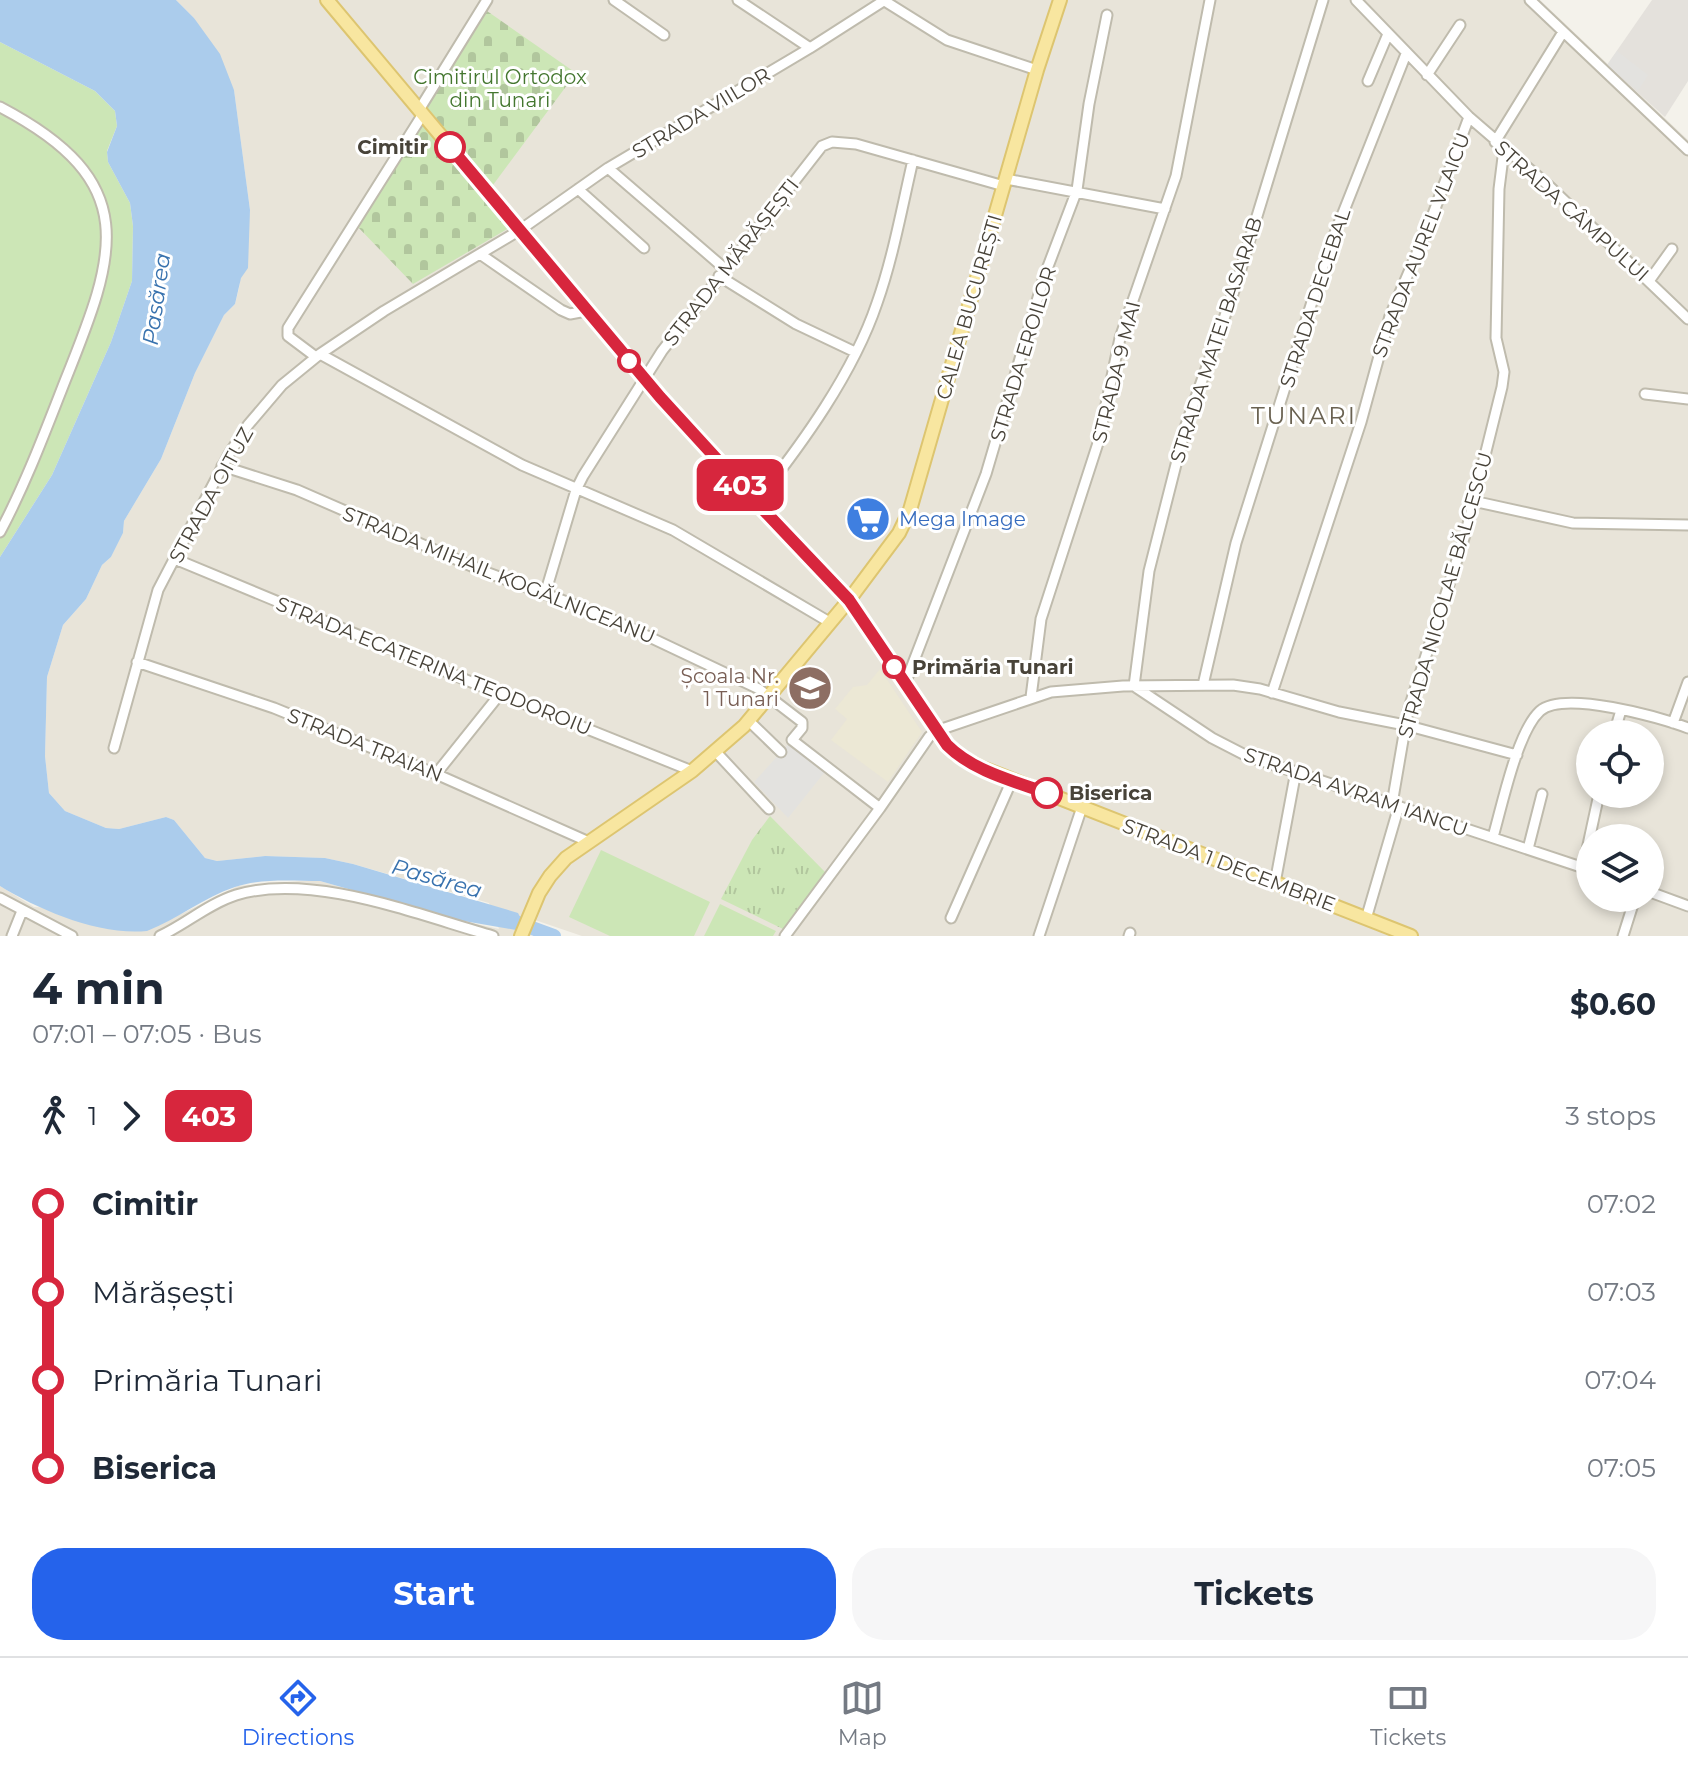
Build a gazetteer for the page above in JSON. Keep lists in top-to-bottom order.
{
  "streets": {
    "main road": ["CALEA BUCUREȘTI", "STRADA 1 DECEMBRIE"],
    "street": [
      "STRADA VIILOR",
      "STRADA CÂMPULUI",
      "STRADA AUREL VLAICU",
      "STRADA MĂRĂȘEȘTI",
      "STRADA DECEBAL",
      "STRADA MATEI BASARAB",
      "STRADA EROILOR",
      "STRADA 9 MAI",
      "STRADA OITUZ",
      "STRADA MIHAIL KOGĂLNICEANU",
      "STRADA NICOLAE BĂLCESCU",
      "STRADA ECATERINA TEODOROIU",
      "STRADA TRAIAN",
      "STRADA AVRAM IANCU"
    ]
  },
  "crossings": [
    ["STRADA VIILOR", "STRADA OITUZ"],
    ["STRADA VIILOR", "STRADA 1 DECEMBRIE"],
    ["STRADA CÂMPULUI", "STRADA AUREL VLAICU"],
    ["STRADA CÂMPULUI", "STRADA DECEBAL"],
    ["STRADA CÂMPULUI", "STRADA NICOLAE BĂLCESCU"],
    ["STRADA MĂRĂȘEȘTI", "CALEA BUCUREȘTI"],
    ["STRADA MĂRĂȘEȘTI", "STRADA EROILOR"],
    ["STRADA MĂRĂȘEȘTI", "STRADA 9 MAI"],
    ["STRADA MĂRĂȘEȘTI", "STRADA MIHAIL KOGĂLNICEANU"],
    ["STRADA MĂRĂȘEȘTI", "STRADA 1 DECEMBRIE"],
    ["CALEA BUCUREȘTI", "STRADA MIHAIL KOGĂLNICEANU"],
    ["CALEA BUCUREȘTI", "STRADA ECATERINA TEODOROIU"],
    ["CALEA BUCUREȘTI", "STRADA TRAIAN"],
    ["CALEA BUCUREȘTI", "STRADA 1 DECEMBRIE"],
    ["STRADA MATEI BASARAB", "STRADA AVRAM IANCU"],
    ["STRADA EROILOR", "STRADA 1 DECEMBRIE"],
    ["STRADA OITUZ", "STRADA MIHAIL KOGĂLNICEANU"],
    ["STRADA OITUZ", "STRADA ECATERINA TEODOROIU"],
    ["STRADA OITUZ", "STRADA TRAIAN"],
    ["STRADA OITUZ", "STRADA 1 DECEMBRIE"],
    ["STRADA NICOLAE BĂLCESCU", "STRADA AVRAM IANCU"],
    ["STRADA NICOLAE BĂLCESCU", "STRADA 1 DECEMBRIE"]
  ],
  "districts": ["TUNARI"],
  "water": ["Pasărea"],
  "parks": ["Cimitirul Ortodox din Tunari"],
  "places": {
    "other": ["Cimitir", "Primăria Tunari", "Biserica"],
    "supermarket": ["Mega Image"],
    "school or university": ["Școala Nr. 1 Tunari"]
  },
  "lines": ["bus line 403"],
  "page": {
    "on_map": "403",
    "heading": ["4 min", "07:01 – 07:05 · Bus", "$0.60"],
    "legs": ["1", "403", "3 stops"],
    "list": [
      {
        "name": "Cimitir",
        "value": "07:02"
      },
      {
        "name": "Mărășești",
        "value": "07:03"
      },
      {
        "name": "Primăria Tunari",
        "value": "07:04"
      },
      {
        "name": "Biserica",
        "value": "07:05"
      }
    ],
    "buttons": ["Start", "Tickets"],
    "tabs": ["Directions", "Map", "Tickets"]
  }
}
